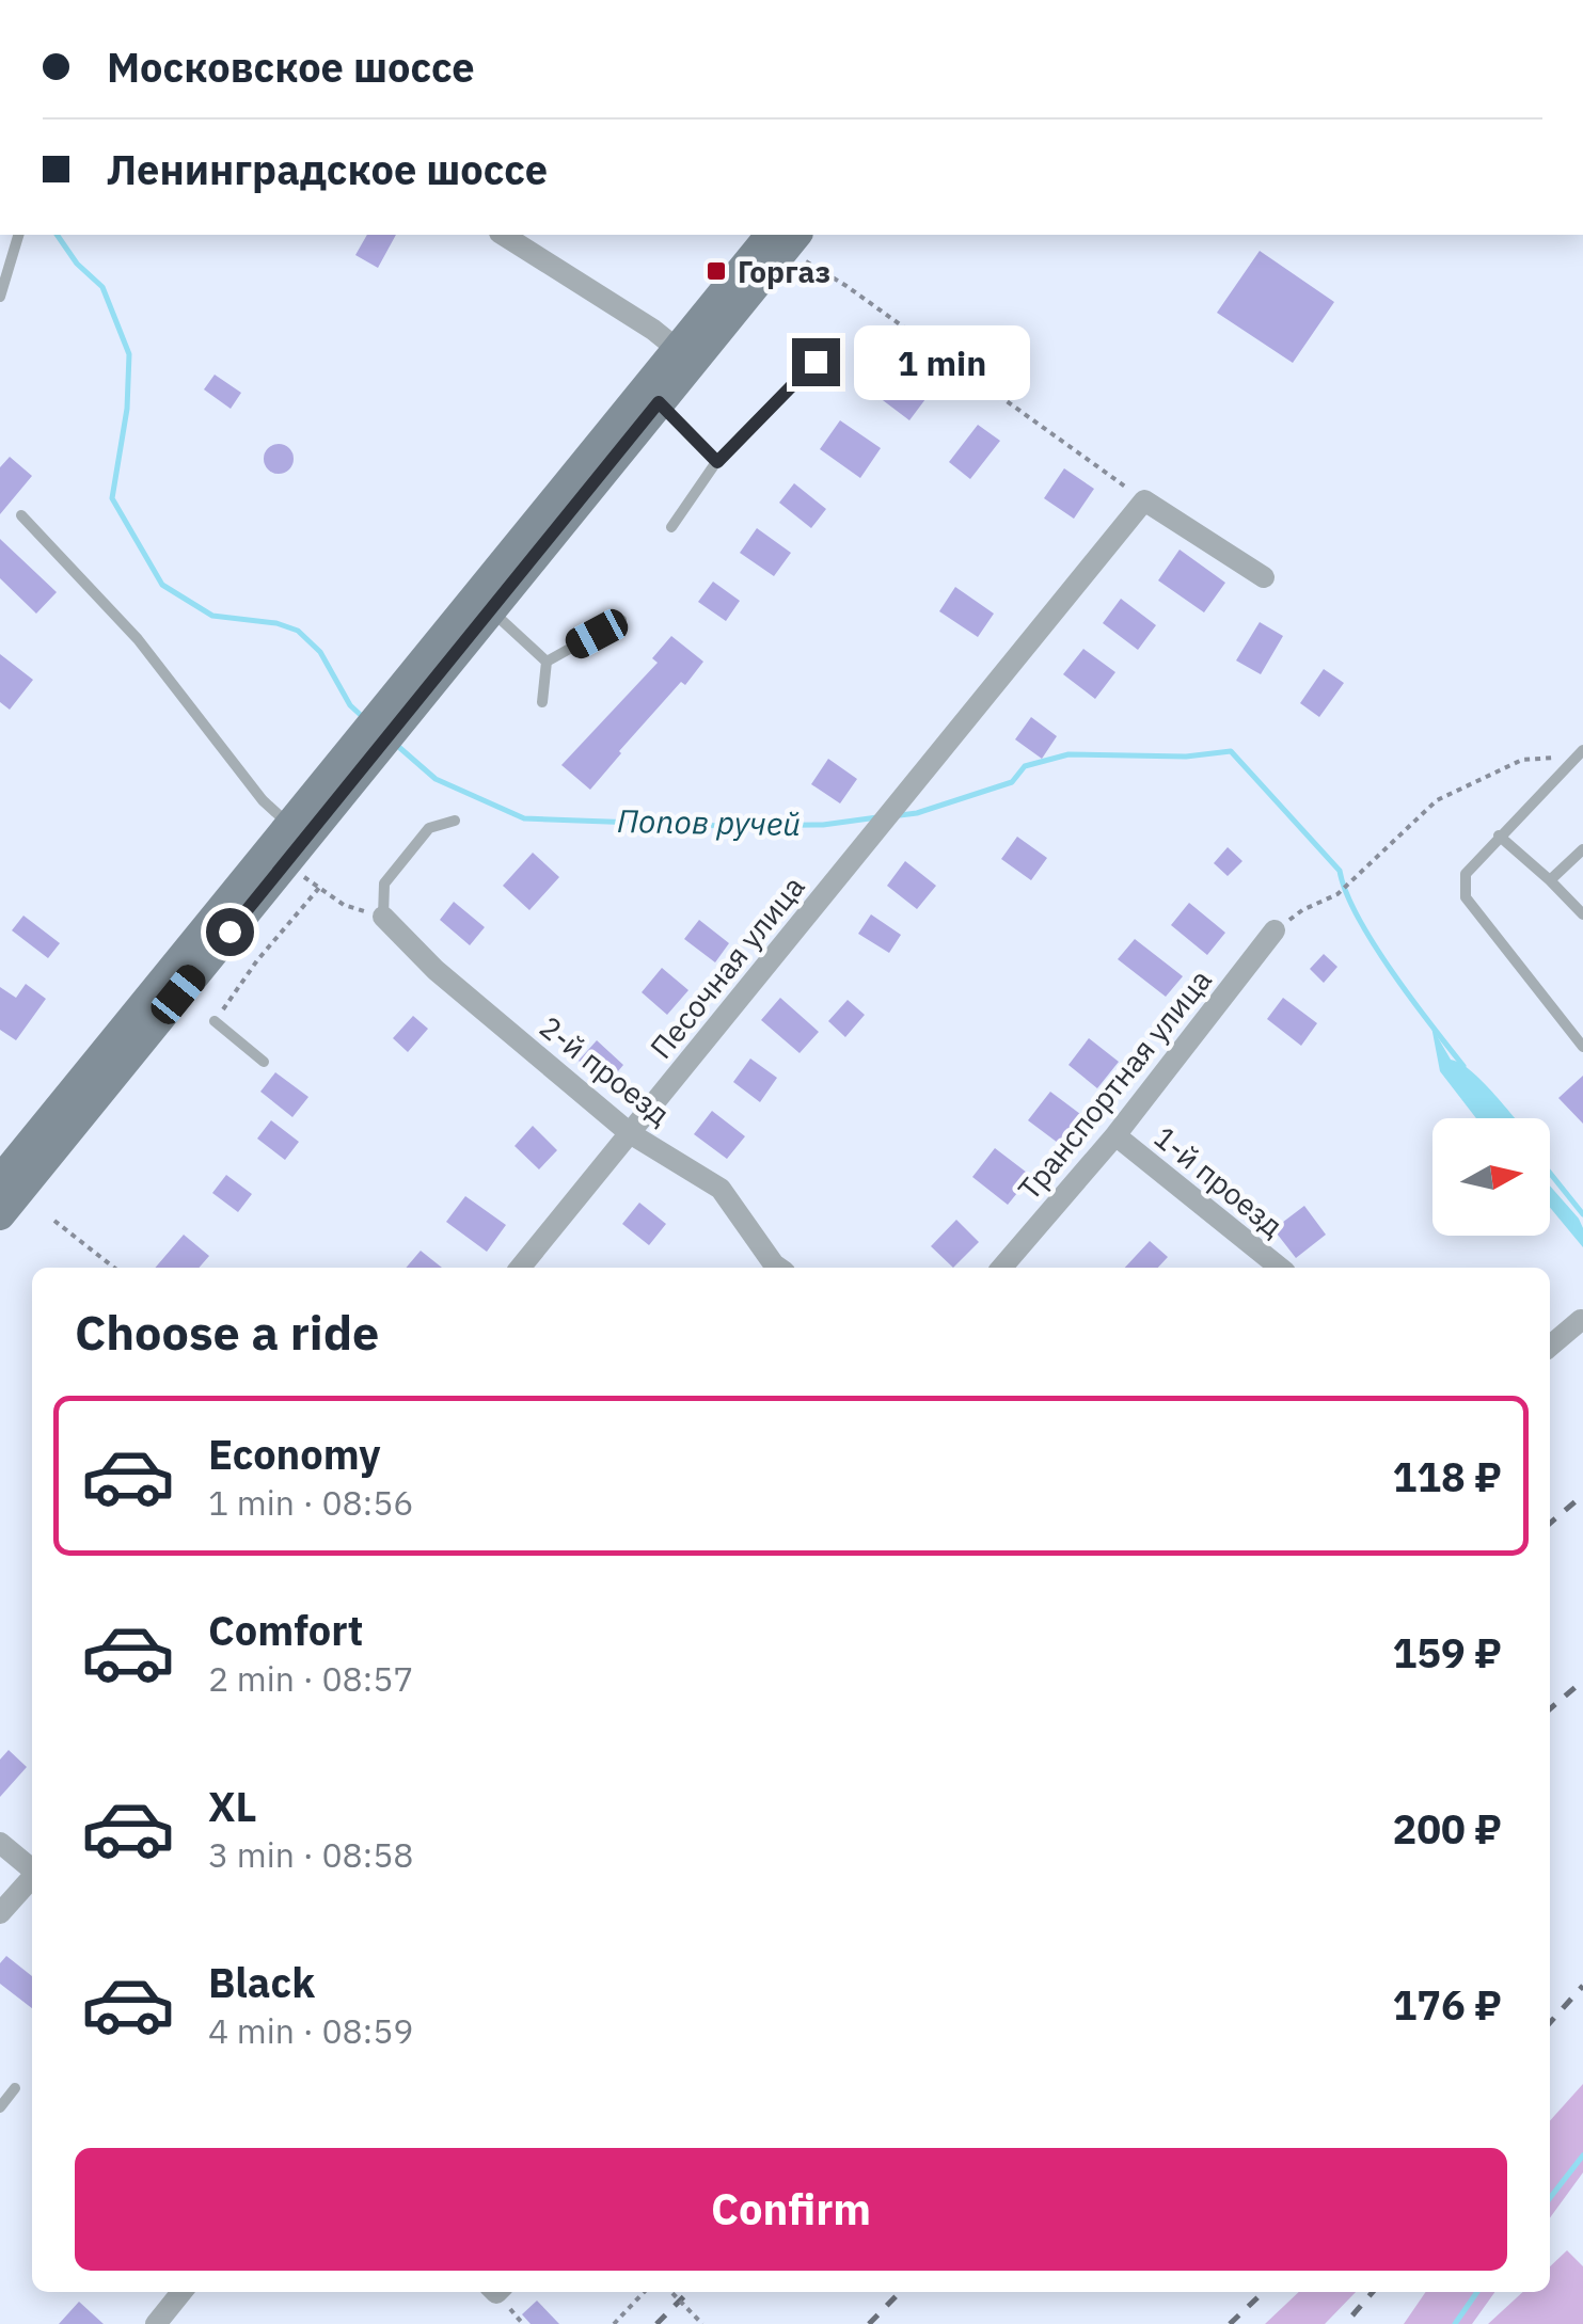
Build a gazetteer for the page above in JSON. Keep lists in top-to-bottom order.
{
  "streets": {
    "street": [
      "Песочная улица",
      "2-й проезд",
      "Транспортная улица",
      "1-й проезд"
    ]
  },
  "crossings": [
    ["Песочная улица", "2-й проезд"],
    ["Транспортная улица", "1-й проезд"]
  ],
  "water": ["Попов ручей"],
  "places": {
    "transit": ["Горгаз"]
  },
  "north": "right",
  "page": {
    "banner": ["Московское шоссе", "Ленинградское шоссе"],
    "bubble": "1 min",
    "heading": "Choose a ride",
    "list": [
      {
        "name": "Economy",
        "note": "1 min · 08:56",
        "value": "118 ₽"
      },
      {
        "name": "Comfort",
        "note": "2 min · 08:57",
        "value": "159 ₽"
      },
      {
        "name": "XL",
        "note": "3 min · 08:58",
        "value": "200 ₽"
      },
      {
        "name": "Black",
        "note": "4 min · 08:59",
        "value": "176 ₽"
      }
    ],
    "buttons": "Confirm"
  }
}
